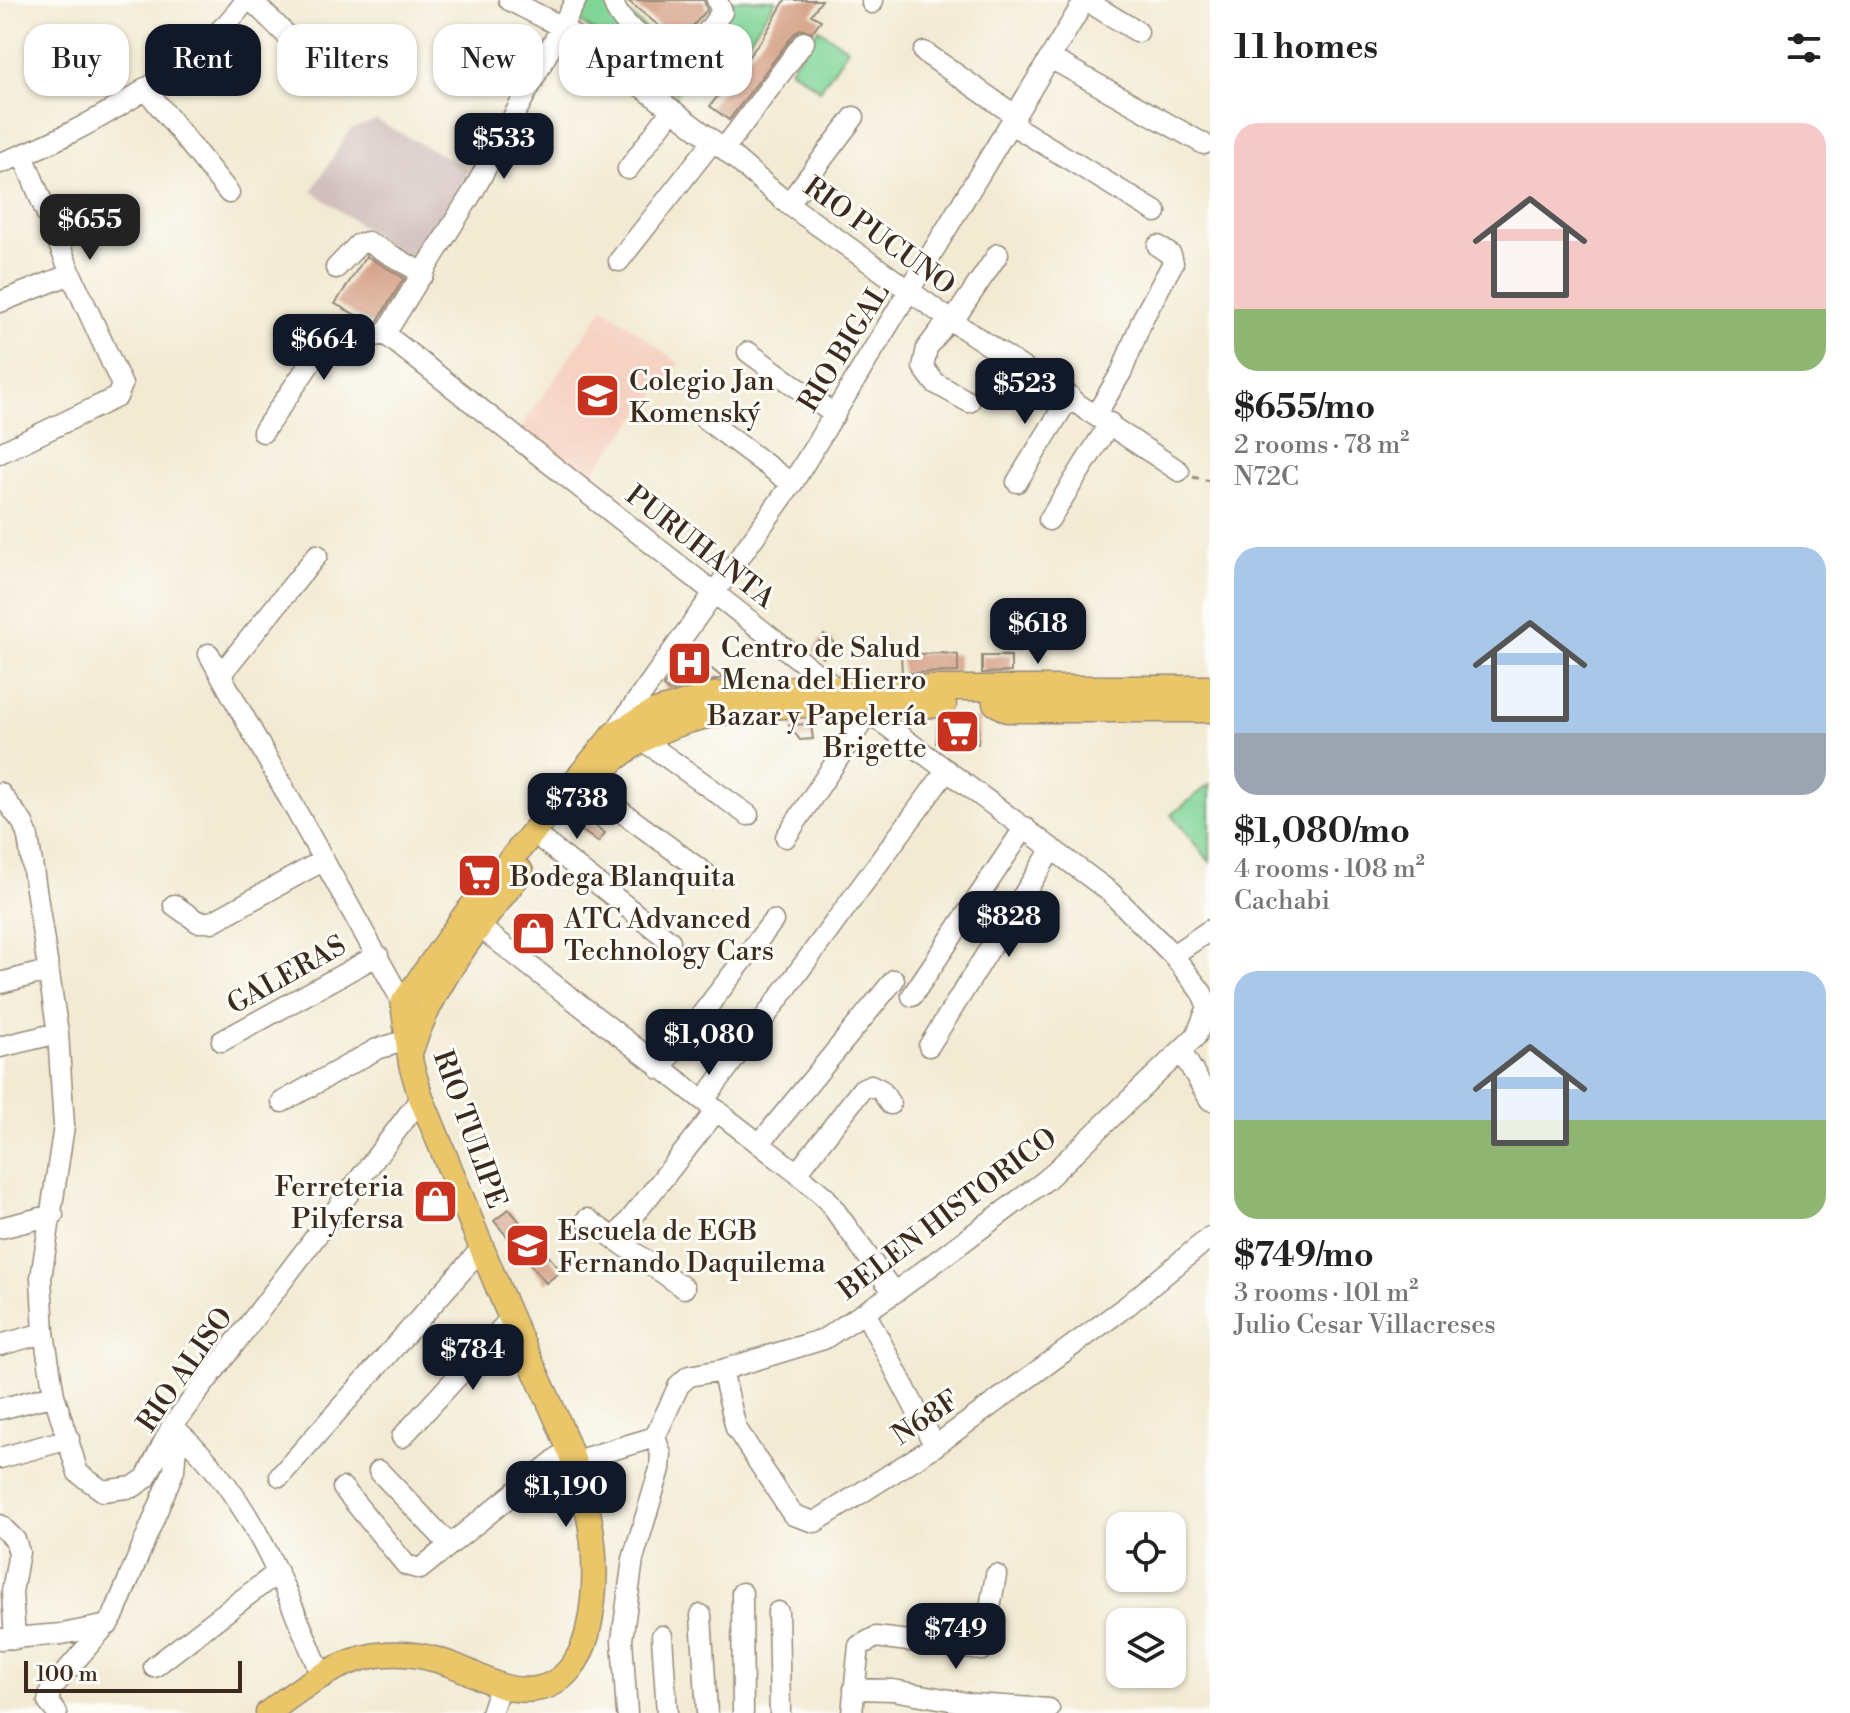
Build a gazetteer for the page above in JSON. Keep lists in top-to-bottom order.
{
  "streets": {
    "main road": ["RIO TULIPE"],
    "street": [
      "RIO PUCUNO",
      "RIO BIGAL",
      "PURUHANTA",
      "GALERAS",
      "BELEN HISTORICO",
      "RIO ALISO",
      "N68F"
    ]
  },
  "crossings": [
    ["RIO PUCUNO", "RIO BIGAL"],
    ["RIO BIGAL", "PURUHANTA"],
    ["PURUHANTA", "BELEN HISTORICO"],
    ["GALERAS", "RIO TULIPE"],
    ["RIO TULIPE", "RIO ALISO"],
    ["BELEN HISTORICO", "N68F"]
  ],
  "places": {
    "school or university": ["Colegio Jan Komenský", "Escuela de EGB Fernando Daquilema"],
    "hospital": ["Centro de Salud Mena del Hierro"],
    "supermarket": ["Bazar y Papelería Brigette", "Bodega Blanquita"],
    "shop": ["ATC Advanced Technology Cars", "Ferreteria Pilyfersa"]
  },
  "scale_bar": "100 m",
  "page": {
    "heading": "11 homes",
    "chip": [
      "Buy",
      "Rent",
      "Filters",
      "New",
      "Apartment"
    ],
    "list": [
      {
        "name": "$655/mo",
        "note": "2 rooms · 78 m² · N72C"
      },
      {
        "name": "$1,080/mo",
        "note": "4 rooms · 108 m² · Cachabi"
      },
      {
        "name": "$749/mo",
        "note": "3 rooms · 101 m² · Julio Cesar Villacreses"
      }
    ],
    "price": [
      "$533",
      "$655",
      "$664",
      "$523",
      "$618",
      "$738",
      "$828",
      "$1,080",
      "$784",
      "$1,190",
      "$749"
    ],
    "scale": "100 m"
  }
}
